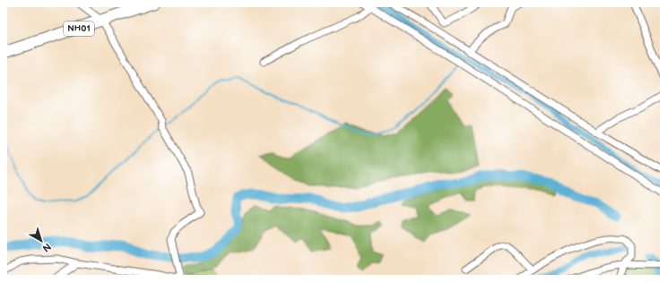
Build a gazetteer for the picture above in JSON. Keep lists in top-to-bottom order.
{
  "streets": {
    "highway": ["NH01"]
  },
  "north": "bottom right"
}
